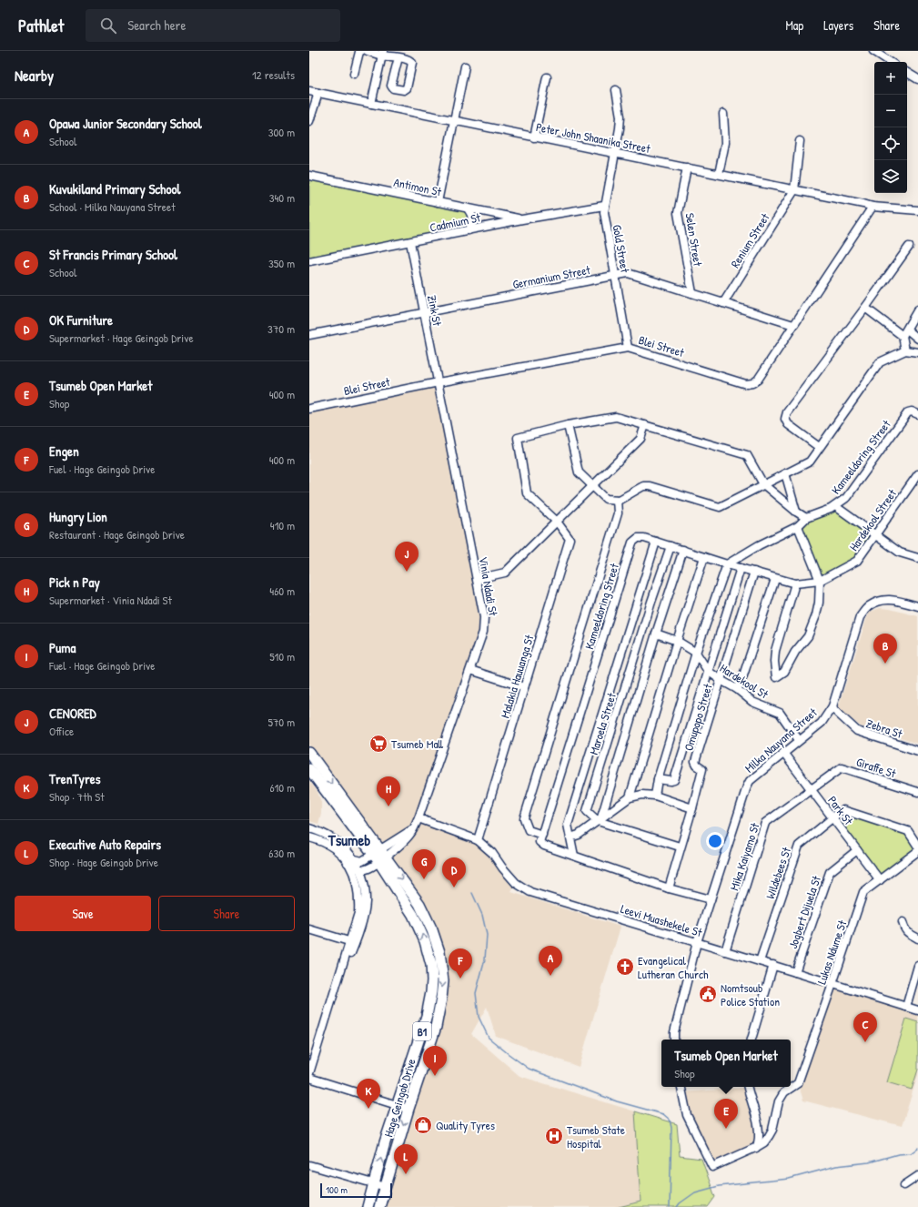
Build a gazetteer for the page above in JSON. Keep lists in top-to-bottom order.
{
  "streets": {
    "highway": ["B1", "Hage Geingob Drive"],
    "street": [
      "Peter John Shaanika Street",
      "Antimon St",
      "Cadmium St",
      "Selen Street",
      "Renium Street",
      "Gold Street",
      "Germanium Street",
      "Zink St",
      "Blei Street",
      "Kameeldoring Street",
      "Hardekool Street",
      "Vinia Ndadi St",
      "Malakia Hauuanga St",
      "Hardekool St",
      "Omupopo Street",
      "Maroela Street",
      "Zebra St",
      "Milka Nauyana Street",
      "Giraffe St",
      "Park St",
      "Mika Kaiyamo St",
      "Wildebees St",
      "Jogbert Dijuela St",
      "Leevi Muashekele St",
      "Lukas Ndume St"
    ]
  },
  "crossings": [
    ["Peter John Shaanika Street", "Selen Street"],
    ["Peter John Shaanika Street", "Renium Street"],
    ["Peter John Shaanika Street", "Gold Street"],
    ["Peter John Shaanika Street", "Blei Street"],
    ["Antimon St", "Cadmium St"],
    ["Cadmium St", "Gold Street"],
    ["Cadmium St", "Zink St"],
    ["Selen Street", "Germanium Street"],
    ["Renium Street", "Germanium Street"],
    ["Gold Street", "Germanium Street"],
    ["Gold Street", "Blei Street"],
    ["Germanium Street", "Zink St"],
    ["Germanium Street", "Blei Street"],
    ["Zink St", "Blei Street"],
    ["Zink St", "Vinia Ndadi St"],
    ["Blei Street", "Vinia Ndadi St"],
    ["Kameeldoring Street", "Maroela Street"],
    ["Vinia Ndadi St", "Leevi Muashekele St"],
    ["Vinia Ndadi St", "Hage Geingob Drive"],
    ["Malakia Hauuanga St", "Leevi Muashekele St"],
    ["Hardekool St", "Omupopo Street"],
    ["Hardekool St", "Milka Nauyana Street"],
    ["Zebra St", "Milka Nauyana Street"],
    ["Milka Nauyana Street", "Park St"],
    ["Milka Nauyana Street", "Leevi Muashekele St"],
    ["Giraffe St", "Park St"],
    ["Giraffe St", "Mika Kaiyamo St"],
    ["Park St", "Mika Kaiyamo St"],
    ["Park St", "Wildebees St"],
    ["Park St", "Jogbert Dijuela St"],
    ["Park St", "Lukas Ndume St"],
    ["Mika Kaiyamo St", "Leevi Muashekele St"],
    ["Wildebees St", "Leevi Muashekele St"],
    ["Jogbert Dijuela St", "Leevi Muashekele St"],
    ["Leevi Muashekele St", "Lukas Ndume St"]
  ],
  "districts": ["Tsumeb"],
  "places": {
    "supermarket": ["Tsumeb Mall"],
    "church": ["Evangelical Lutheran Church"],
    "public building": ["Nomtsoub Police Station"],
    "shop": ["Quality Tyres"],
    "hospital": ["Tsumeb State Hospital"]
  },
  "scale_bar": "100 m",
  "page": {
    "header": "Pathlet",
    "search": "Search here",
    "nav": ["Map", "Layers", "Share"],
    "heading": ["Nearby", "12 results"],
    "map_buttons": ["+", "−"],
    "list": [
      {
        "mark": "A",
        "name": "Opawa Junior Secondary School",
        "note": "School",
        "value": "300 m"
      },
      {
        "mark": "B",
        "name": "Kuvukiland Primary School",
        "note": "School · Milka Nauyana Street",
        "value": "340 m"
      },
      {
        "mark": "C",
        "name": "St Francis Primary School",
        "note": "School",
        "value": "350 m"
      },
      {
        "mark": "D",
        "name": "OK Furniture",
        "note": "Supermarket · Hage Geingob Drive",
        "value": "370 m"
      },
      {
        "mark": "E",
        "name": "Tsumeb Open Market",
        "note": "Shop",
        "value": "400 m"
      },
      {
        "mark": "F",
        "name": "Engen",
        "note": "Fuel · Hage Geingob Drive",
        "value": "400 m"
      },
      {
        "mark": "G",
        "name": "Hungry Lion",
        "note": "Restaurant · Hage Geingob Drive",
        "value": "410 m"
      },
      {
        "mark": "H",
        "name": "Pick n Pay",
        "note": "Supermarket · Vinia Ndadi St",
        "value": "460 m"
      },
      {
        "mark": "I",
        "name": "Puma",
        "note": "Fuel · Hage Geingob Drive",
        "value": "510 m"
      },
      {
        "mark": "J",
        "name": "CENORED",
        "note": "Office",
        "value": "570 m"
      },
      {
        "mark": "K",
        "name": "TrenTyres",
        "note": "Shop · 7th St",
        "value": "610 m"
      },
      {
        "mark": "L",
        "name": "Executive Auto Repairs",
        "note": "Shop · Hage Geingob Drive",
        "value": "630 m"
      }
    ],
    "pins": [
      "J",
      "B",
      "H",
      "G",
      "D",
      "A",
      "F",
      "C",
      "I",
      "K",
      "E",
      "L"
    ],
    "buttons": ["Save", "Share"],
    "popup": ["Tsumeb Open Market", "Shop"],
    "scale": "100 m"
  }
}
